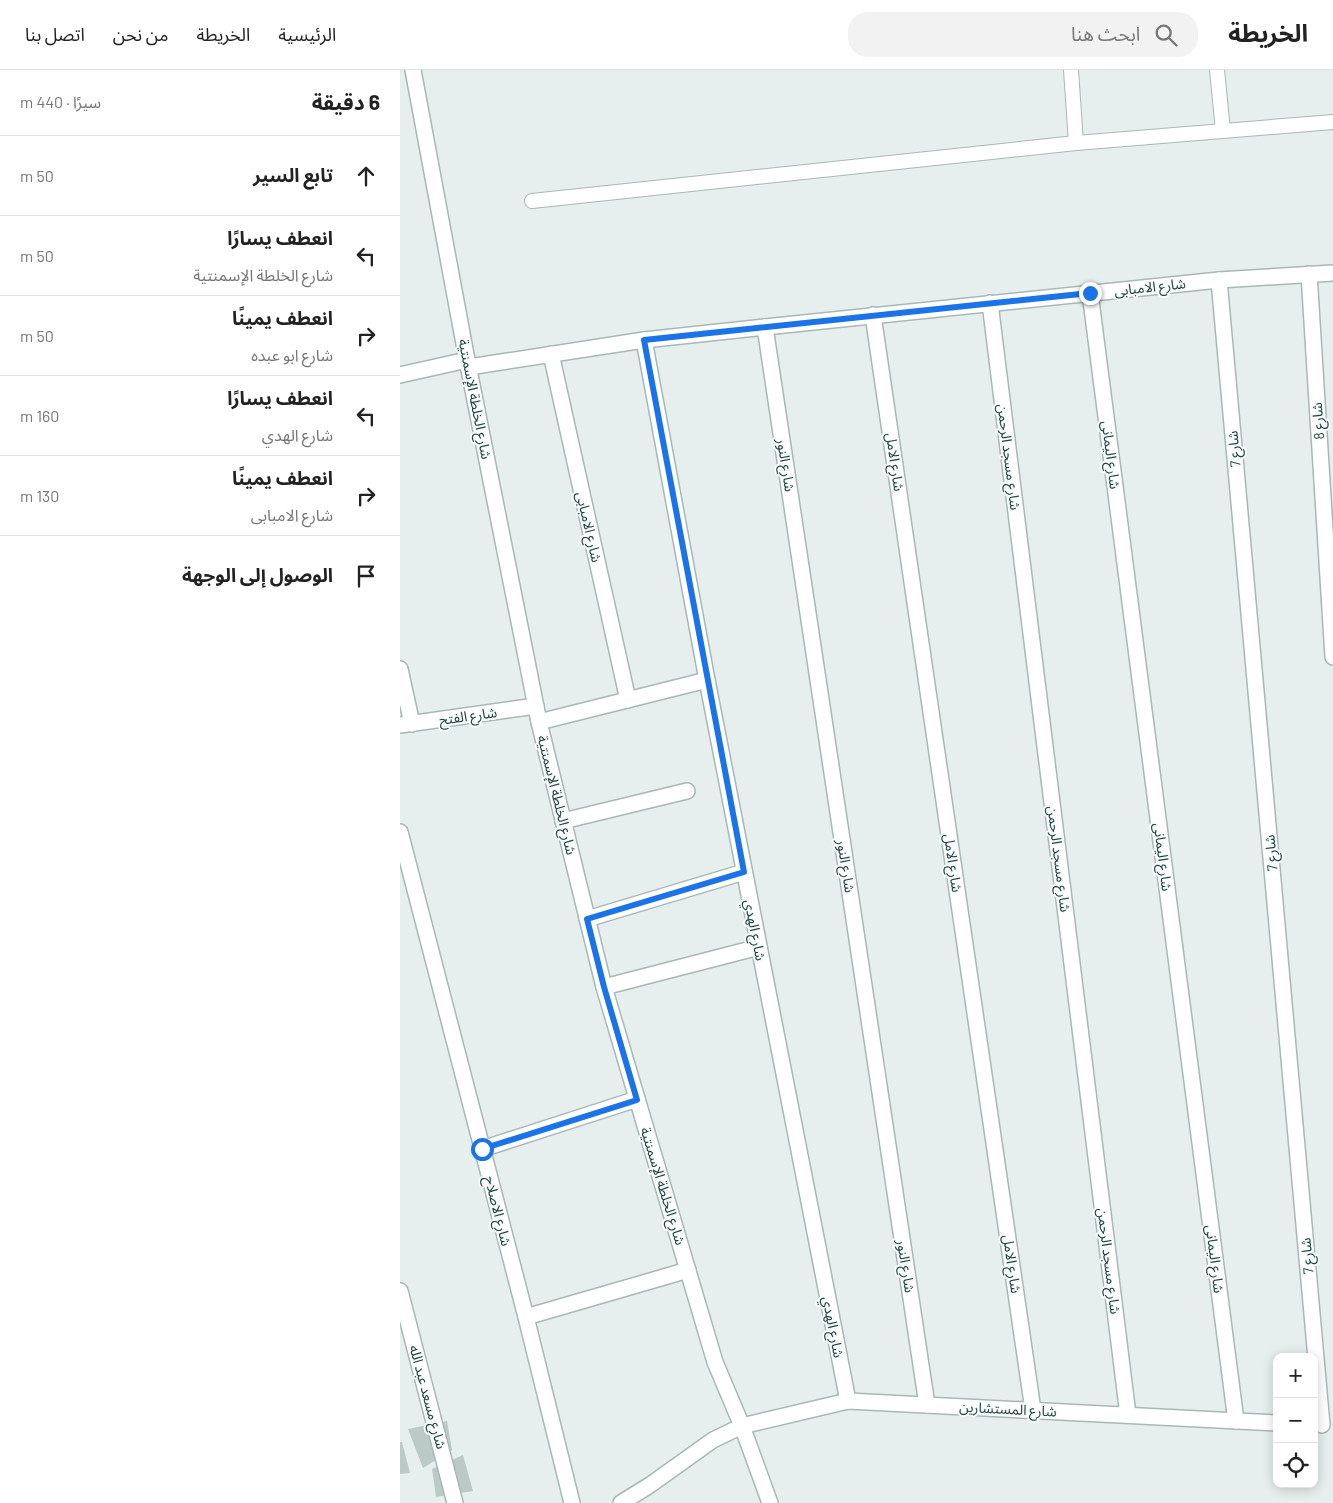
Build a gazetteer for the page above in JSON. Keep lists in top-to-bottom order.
{
  "streets": {
    "street": [
      "شارع الامبابى",
      "شارع الخلطة الإسمنتية",
      "شارع 8",
      "شارع 7",
      "شارع اليمانى",
      "شارع مسجد الرحمن",
      "شارع الامل",
      "شارع النور",
      "شارع الفتح",
      "شارع الهدي",
      "شارع الاصلاح",
      "شارع مسعد عبد الله",
      "شارع المستشارين"
    ]
  },
  "crossings": [
    ["شارع الامبابى", "شارع الخلطة الإسمنتية"],
    ["شارع الامبابى", "شارع 8"],
    ["شارع الامبابى", "شارع 7"],
    ["شارع الامبابى", "شارع اليمانى"],
    ["شارع الامبابى", "شارع مسجد الرحمن"],
    ["شارع الامبابى", "شارع الامل"],
    ["شارع الامبابى", "شارع النور"],
    ["شارع الامبابى", "شارع الهدي"],
    ["شارع الخلطة الإسمنتية", "شارع الفتح"],
    ["شارع الخلطة الإسمنتية", "شارع المستشارين"],
    ["شارع اليمانى", "شارع المستشارين"],
    ["شارع مسجد الرحمن", "شارع المستشارين"],
    ["شارع الامل", "شارع المستشارين"],
    ["شارع النور", "شارع المستشارين"],
    ["شارع الهدي", "شارع المستشارين"]
  ],
  "page": {
    "header": "الخريطة",
    "search": "ابحث هنا",
    "nav": [
      "الرئيسية",
      "الخريطة",
      "من نحن",
      "اتصل بنا"
    ],
    "heading": ["6 دقيقة", "سيرًا · 440 m"],
    "list": [
      ["تابع السير", "50 m"],
      ["انعطف يسارًا", "شارع الخلطة الإسمنتية", "50 m"],
      ["انعطف يمينًا", "شارع ابو عبده", "50 m"],
      ["انعطف يسارًا", "شارع الهدي", "160 m"],
      ["انعطف يمينًا", "شارع الامبابى", "130 m"],
      "الوصول إلى الوجهة"
    ],
    "map_buttons": ["+", "−"]
  }
}
